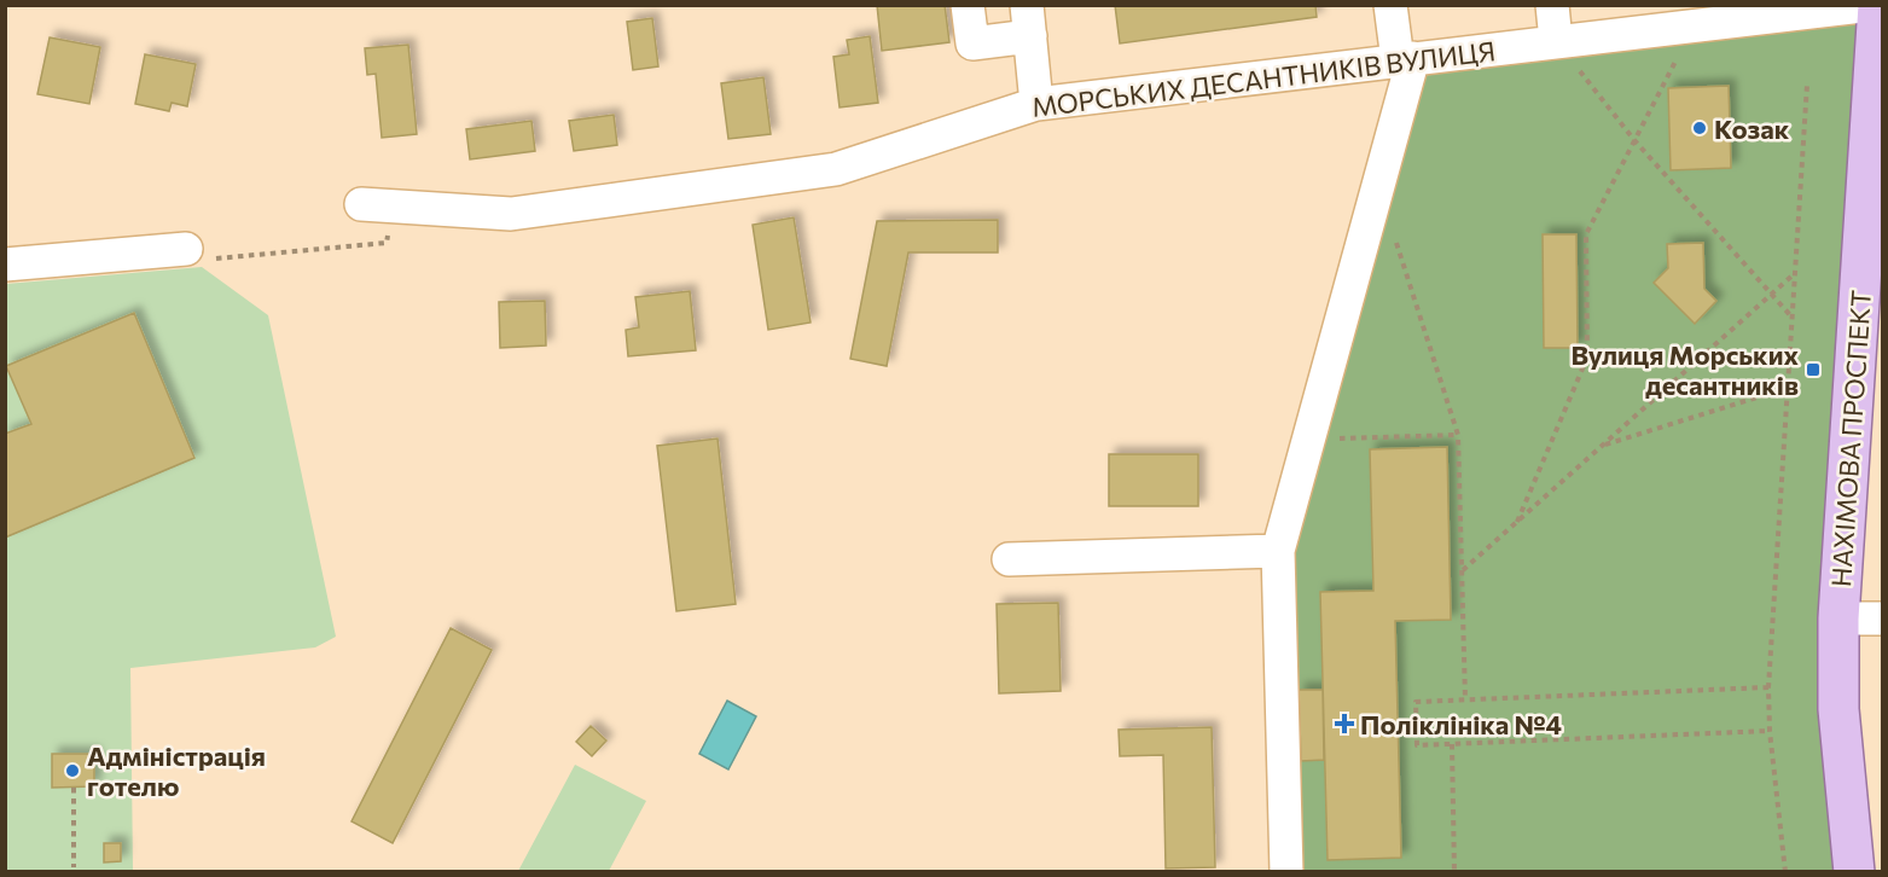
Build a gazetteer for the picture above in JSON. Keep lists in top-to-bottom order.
{
  "streets": {
    "main road": ["НАХІМОВА ПРОСПЕКТ"],
    "street": ["МОРСЬКИХ ДЕСАНТНИКІВ ВУЛИЦЯ"]
  },
  "places": {
    "other": ["Козак", "Адміністрація готелю"],
    "transit": ["Вулиця Морських десантників"],
    "health": ["Поліклініка №4"]
  }
}
